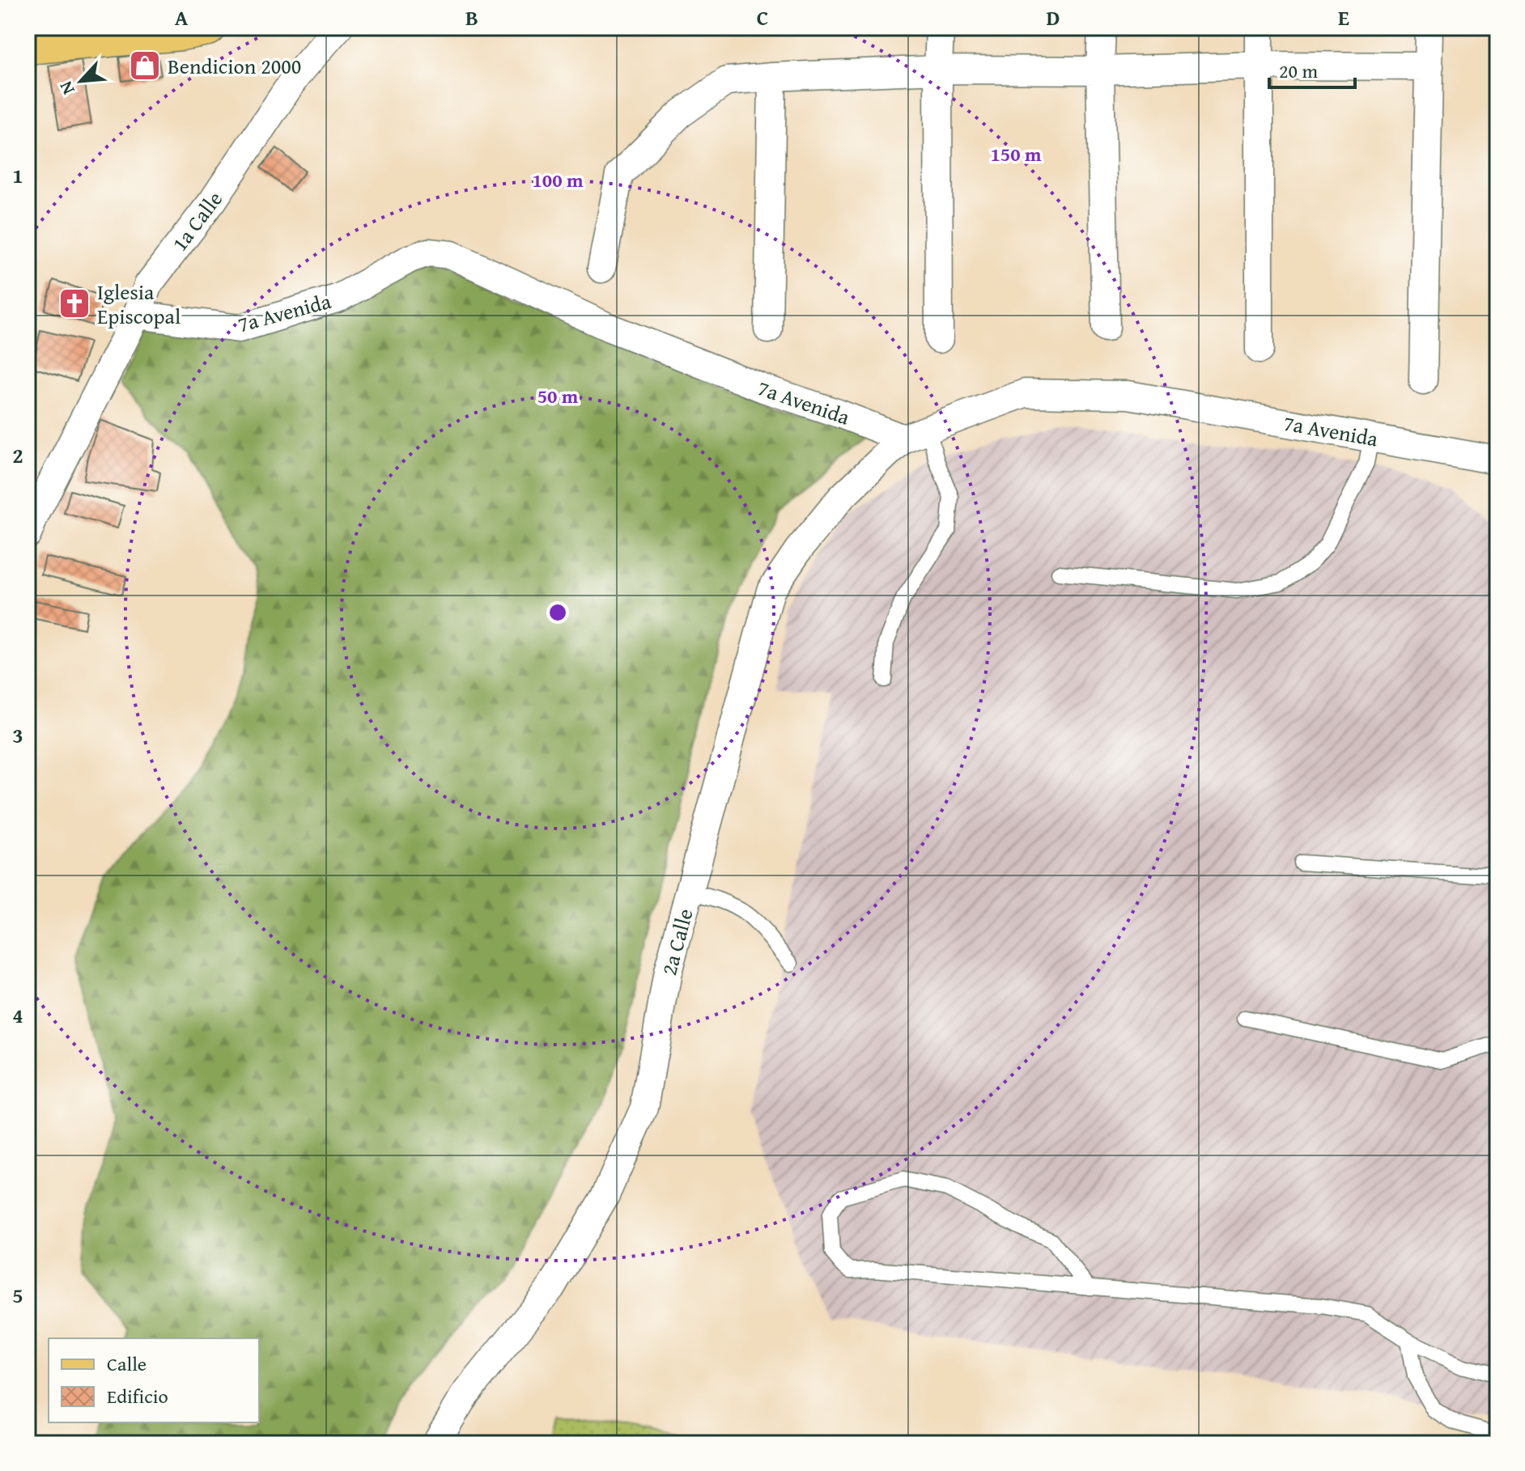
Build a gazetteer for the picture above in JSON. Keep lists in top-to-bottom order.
{
  "streets": {
    "street": ["1a Calle", "7a Avenida", "2a Calle"]
  },
  "crossings": [
    ["1a Calle", "7a Avenida"],
    ["7a Avenida", "2a Calle"]
  ],
  "places": {
    "shop": ["Bendicion 2000"],
    "church": ["Iglesia Episcopal"]
  },
  "legend": ["Calle", "Edificio"],
  "scale_bar": "20 m",
  "north": "bottom left",
  "grid": {
    "columns": [
      "A",
      "B",
      "C",
      "D",
      "E"
    ],
    "rows": [
      "1",
      "2",
      "3",
      "4",
      "5"
    ]
  },
  "rings": ["150 m", "100 m", "50 m"]
}
